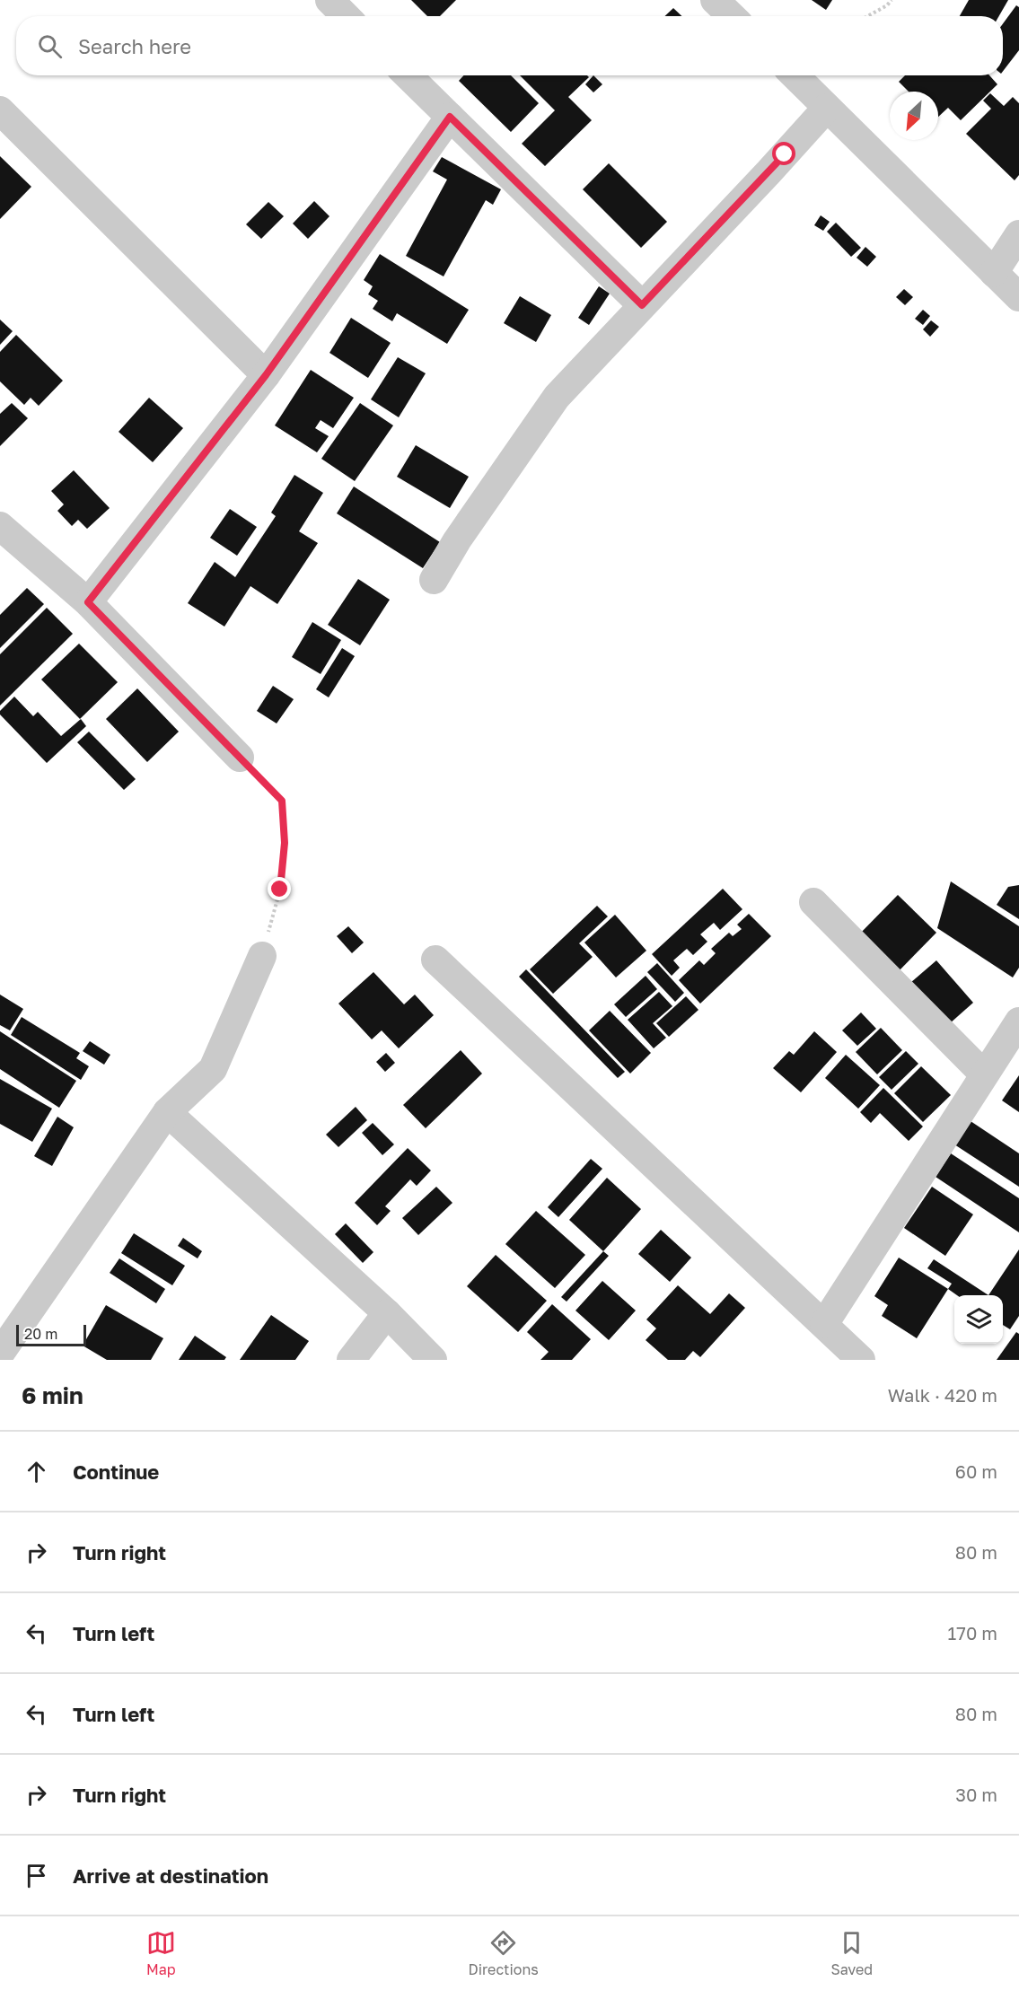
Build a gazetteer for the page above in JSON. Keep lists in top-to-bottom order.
{
  "scale_bar": "20 m",
  "north": "bottom left",
  "page": {
    "search": "Search here",
    "scale": "20 m",
    "heading": ["6 min", "Walk · 420 m"],
    "list": [
      ["Continue", "60 m"],
      ["Turn right", "80 m"],
      ["Turn left", "170 m"],
      ["Turn left", "80 m"],
      ["Turn right", "30 m"],
      "Arrive at destination"
    ],
    "nav": ["Map", "Directions", "Saved"]
  }
}
